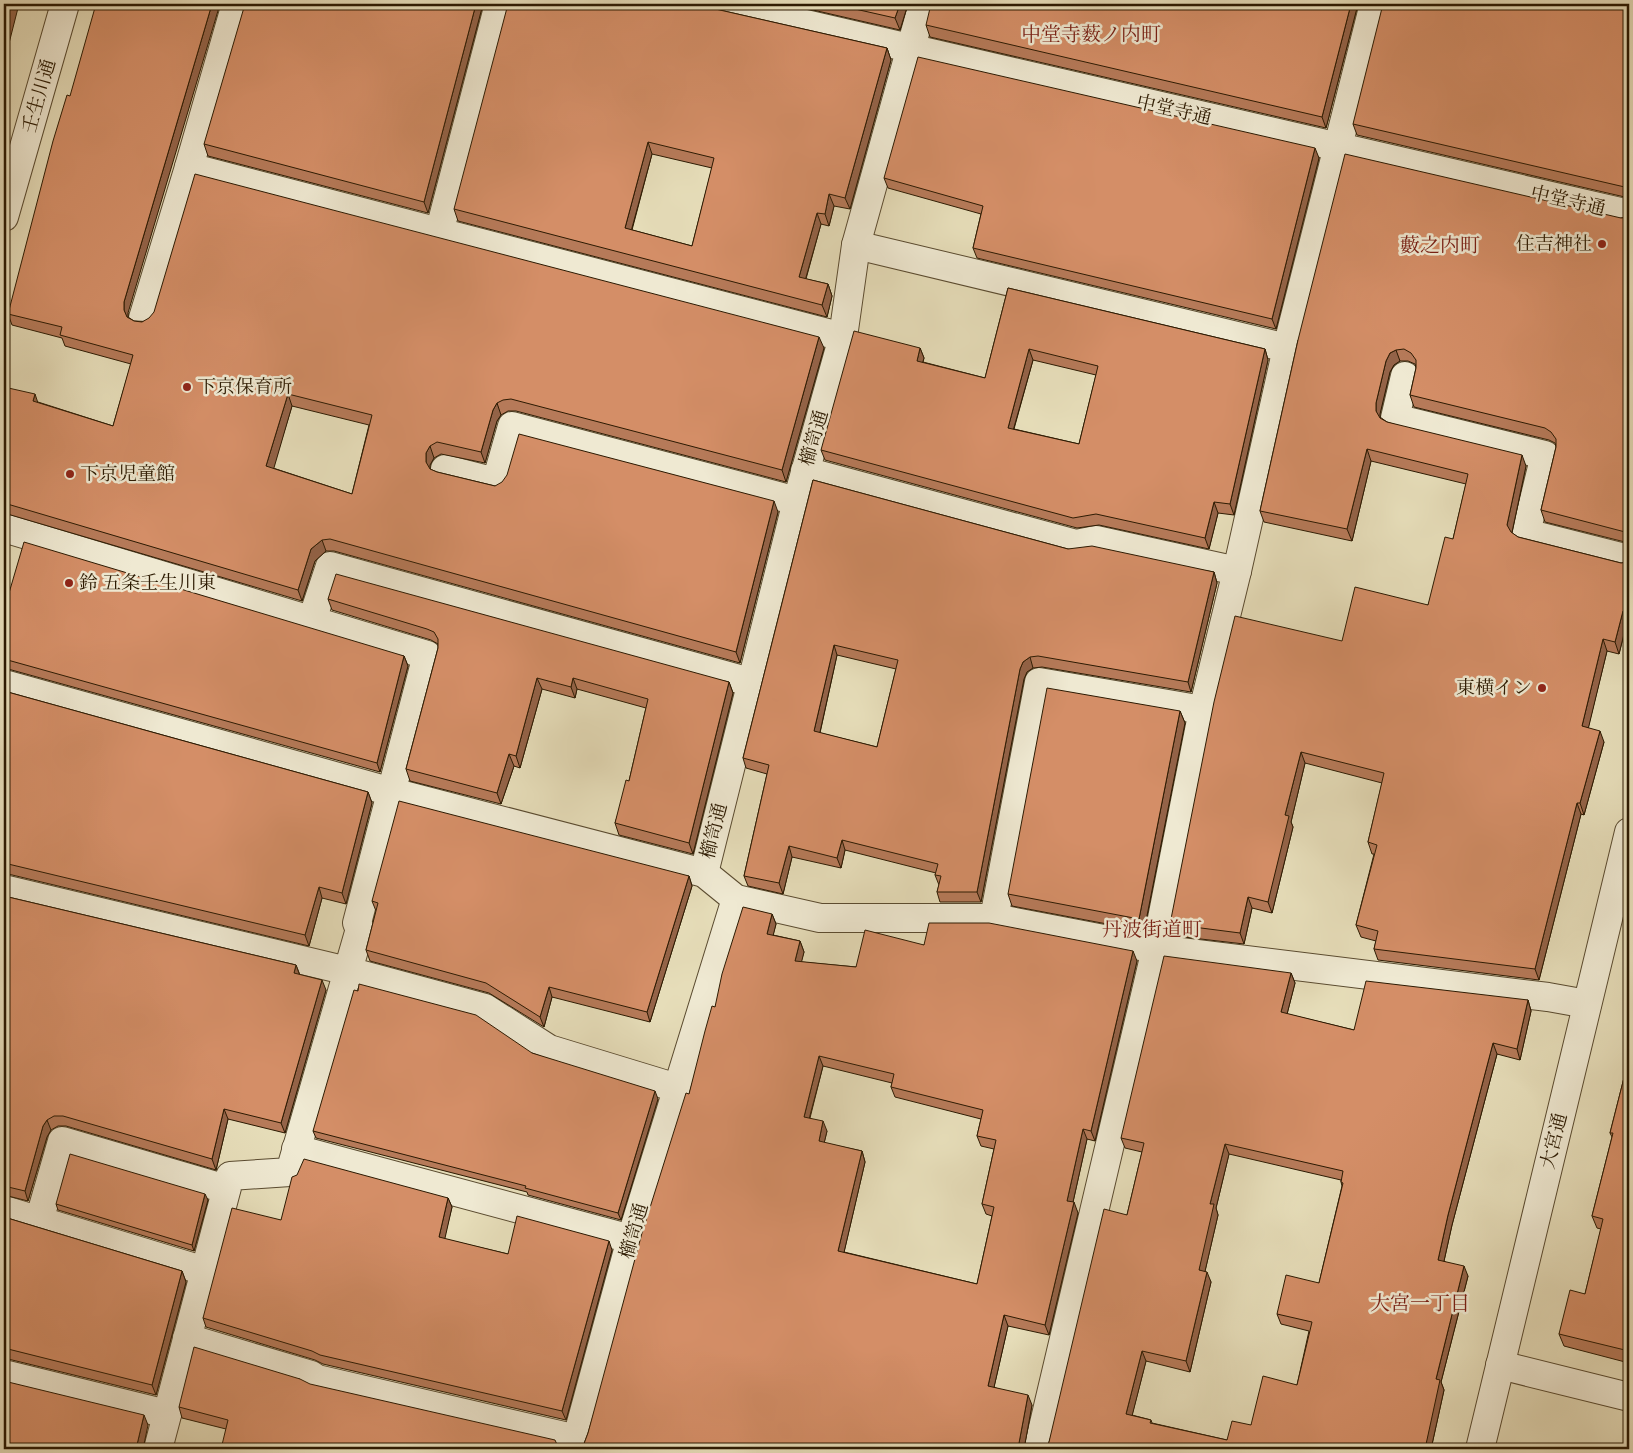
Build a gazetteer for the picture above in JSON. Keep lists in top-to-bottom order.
{
  "streets": {
    "street": [
      "壬生川通",
      "中堂寺通",
      "櫛笥通",
      "大宮通"
    ]
  },
  "crossings": [
    ["中堂寺通", "櫛笥通"]
  ],
  "districts": [
    "中堂寺薮ノ内町",
    "藪之内町",
    "丹波街道町",
    "大宮一丁目"
  ],
  "places": [
    "住吉神社",
    "下京保育所",
    "下京児童館",
    "鈴 五条壬生川東",
    "東横イン"
  ]
}
